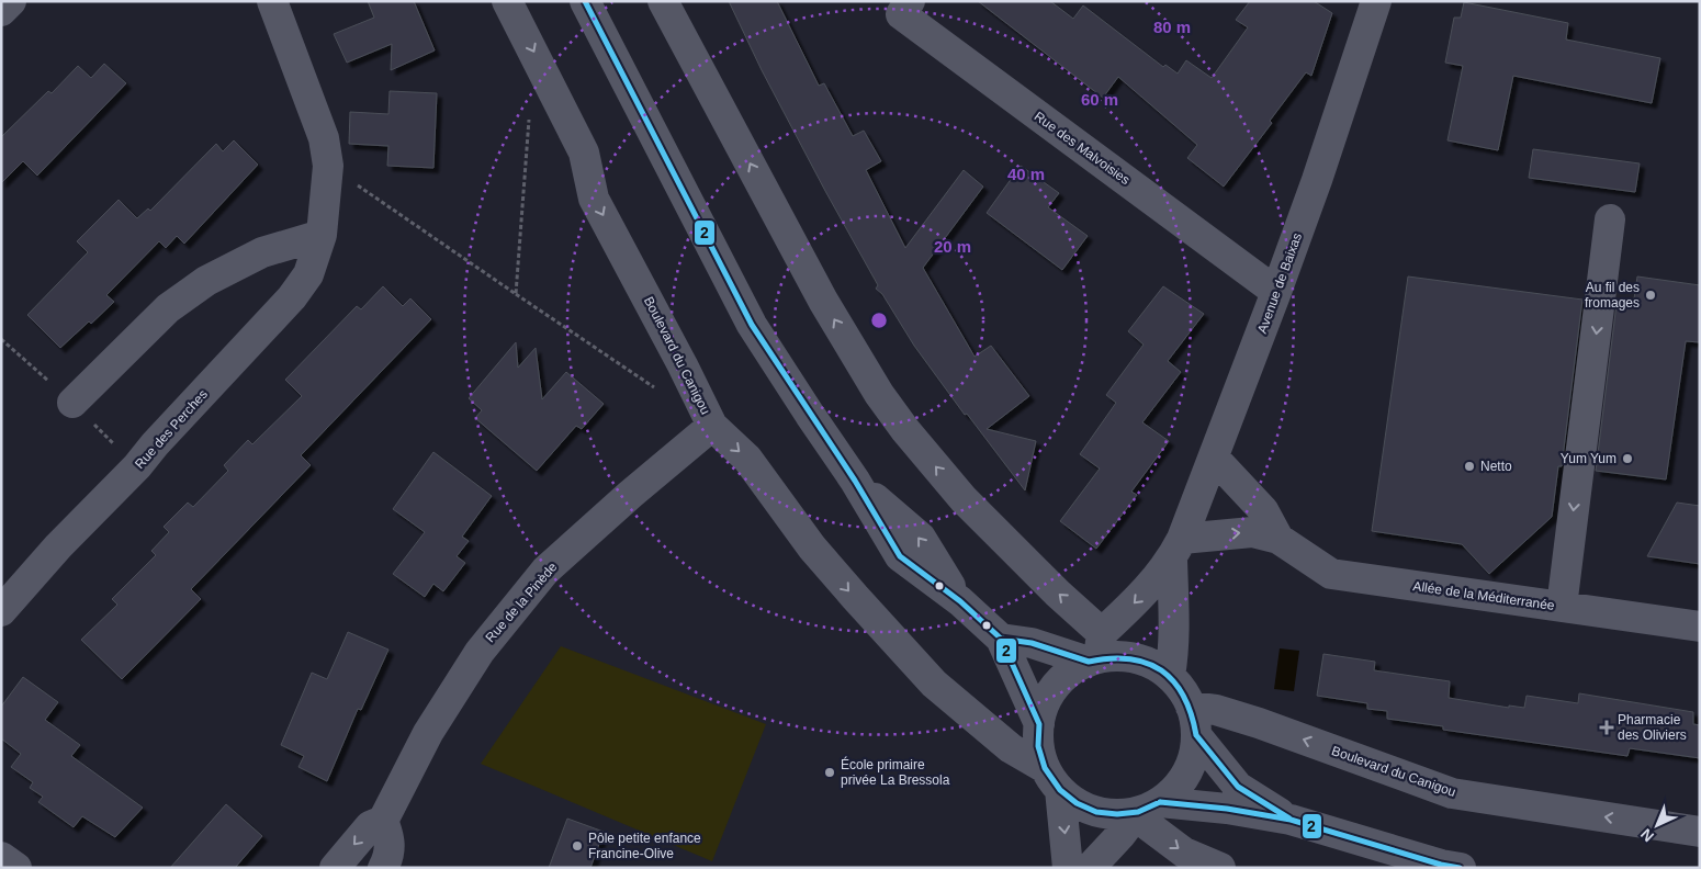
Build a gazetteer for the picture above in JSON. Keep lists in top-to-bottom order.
{
  "streets": {
    "street": [
      "Rue des Malvoisies",
      "Avenue de Baixas",
      "Boulevard du Canigou",
      "Rue des Perches",
      "Allée de la Méditerranée",
      "Rue de la Pinède"
    ]
  },
  "crossings": [
    ["Rue des Malvoisies", "Avenue de Baixas"],
    ["Avenue de Baixas", "Boulevard du Canigou"],
    ["Avenue de Baixas", "Allée de la Méditerranée"],
    ["Boulevard du Canigou", "Rue de la Pinède"]
  ],
  "places": {
    "other": [
      "Au fil des fromages",
      "Yum Yum",
      "Netto",
      "École primaire privée La Bressola",
      "Pôle petite enfance Francine-Olive"
    ],
    "health": ["Pharmacie des Oliviers"]
  },
  "lines": ["transit line 2"],
  "north": "bottom left",
  "rings": [
    "80 m",
    "60 m",
    "40 m",
    "20 m"
  ]
}
